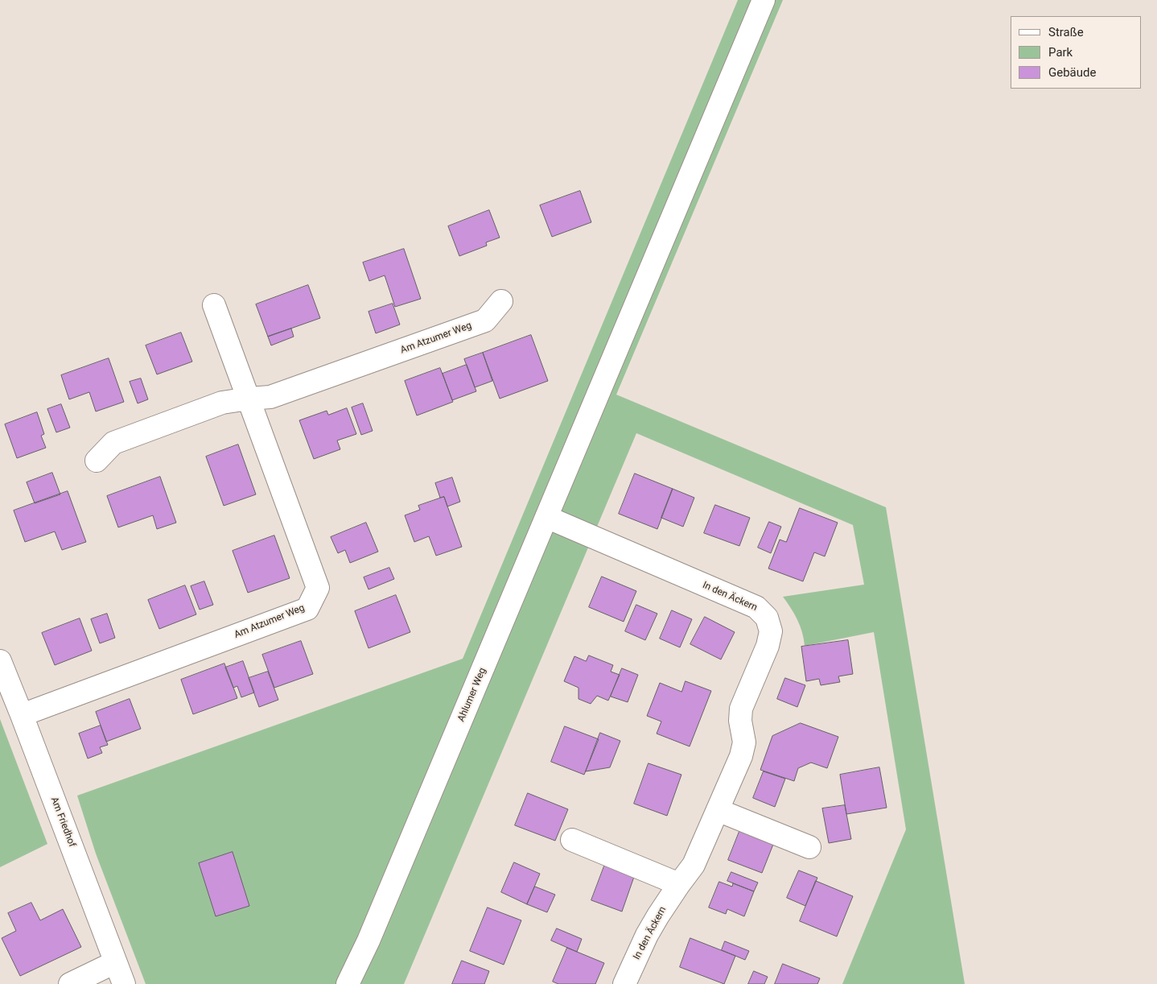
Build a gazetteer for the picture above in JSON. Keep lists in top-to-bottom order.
{
  "streets": {
    "street": [
      "Am Atzumer Weg",
      "In den Äckern",
      "Ahlumer Weg",
      "Am Friedhof"
    ]
  },
  "crossings": [
    ["Am Atzumer Weg", "Am Friedhof"],
    ["In den Äckern", "Ahlumer Weg"]
  ],
  "legend": ["Straße", "Park", "Gebäude"]
}
